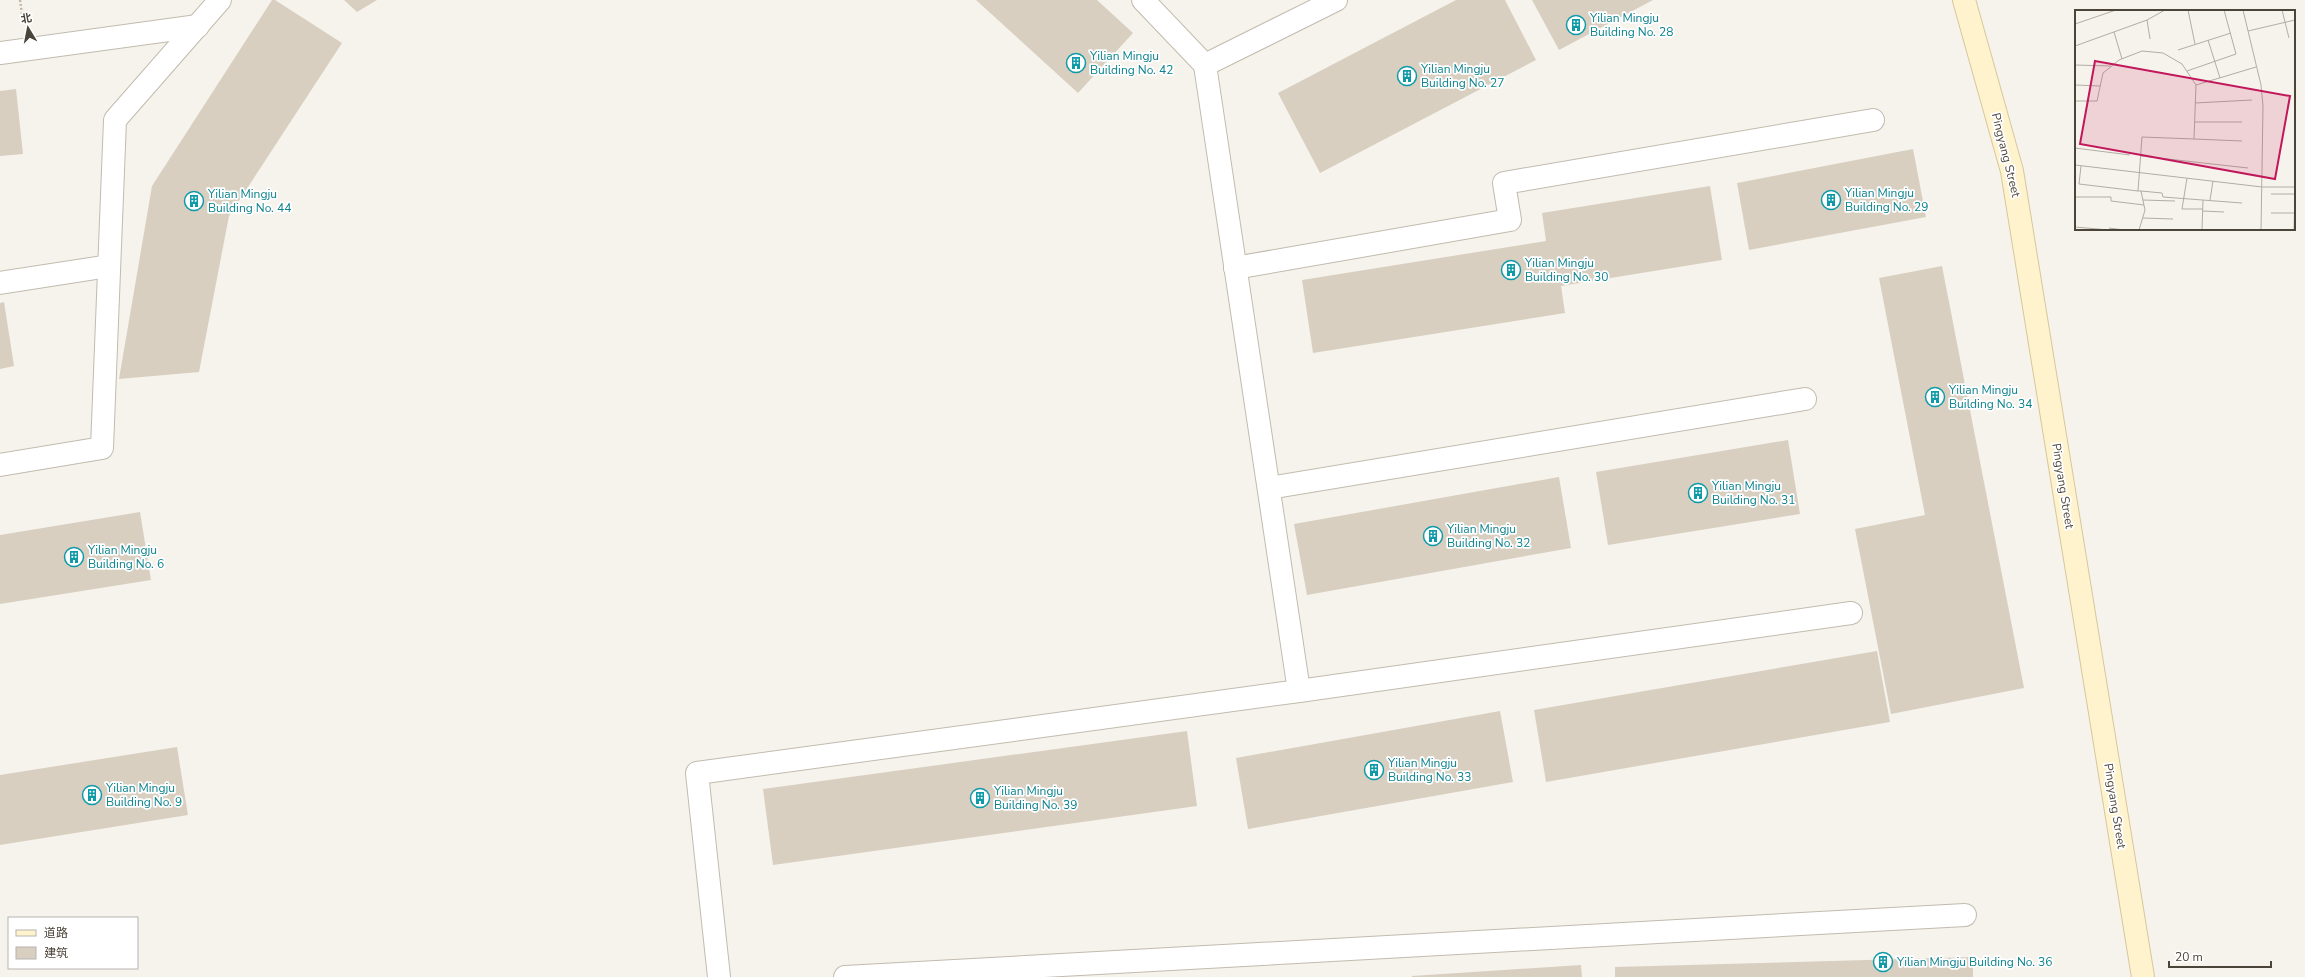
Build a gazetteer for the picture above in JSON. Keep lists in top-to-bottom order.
{
  "streets": {
    "main road": ["Pingyang Street"]
  },
  "places": {
    "building": [
      "Yilian Mingju Building No. 28",
      "Yilian Mingju Building No. 42",
      "Yilian Mingju Building No. 27",
      "Yilian Mingju Building No. 29",
      "Yilian Mingju Building No. 44",
      "Yilian Mingju Building No. 30",
      "Yilian Mingju Building No. 34",
      "Yilian Mingju Building No. 31",
      "Yilian Mingju Building No. 32",
      "Yilian Mingju Building No. 6",
      "Yilian Mingju Building No. 33",
      "Yilian Mingju Building No. 9",
      "Yilian Mingju Building No. 39",
      "Yilian Mingju Building No. 36"
    ]
  },
  "legend": ["道路", "建筑"],
  "scale_bar": "20 m",
  "north": "top"
}
